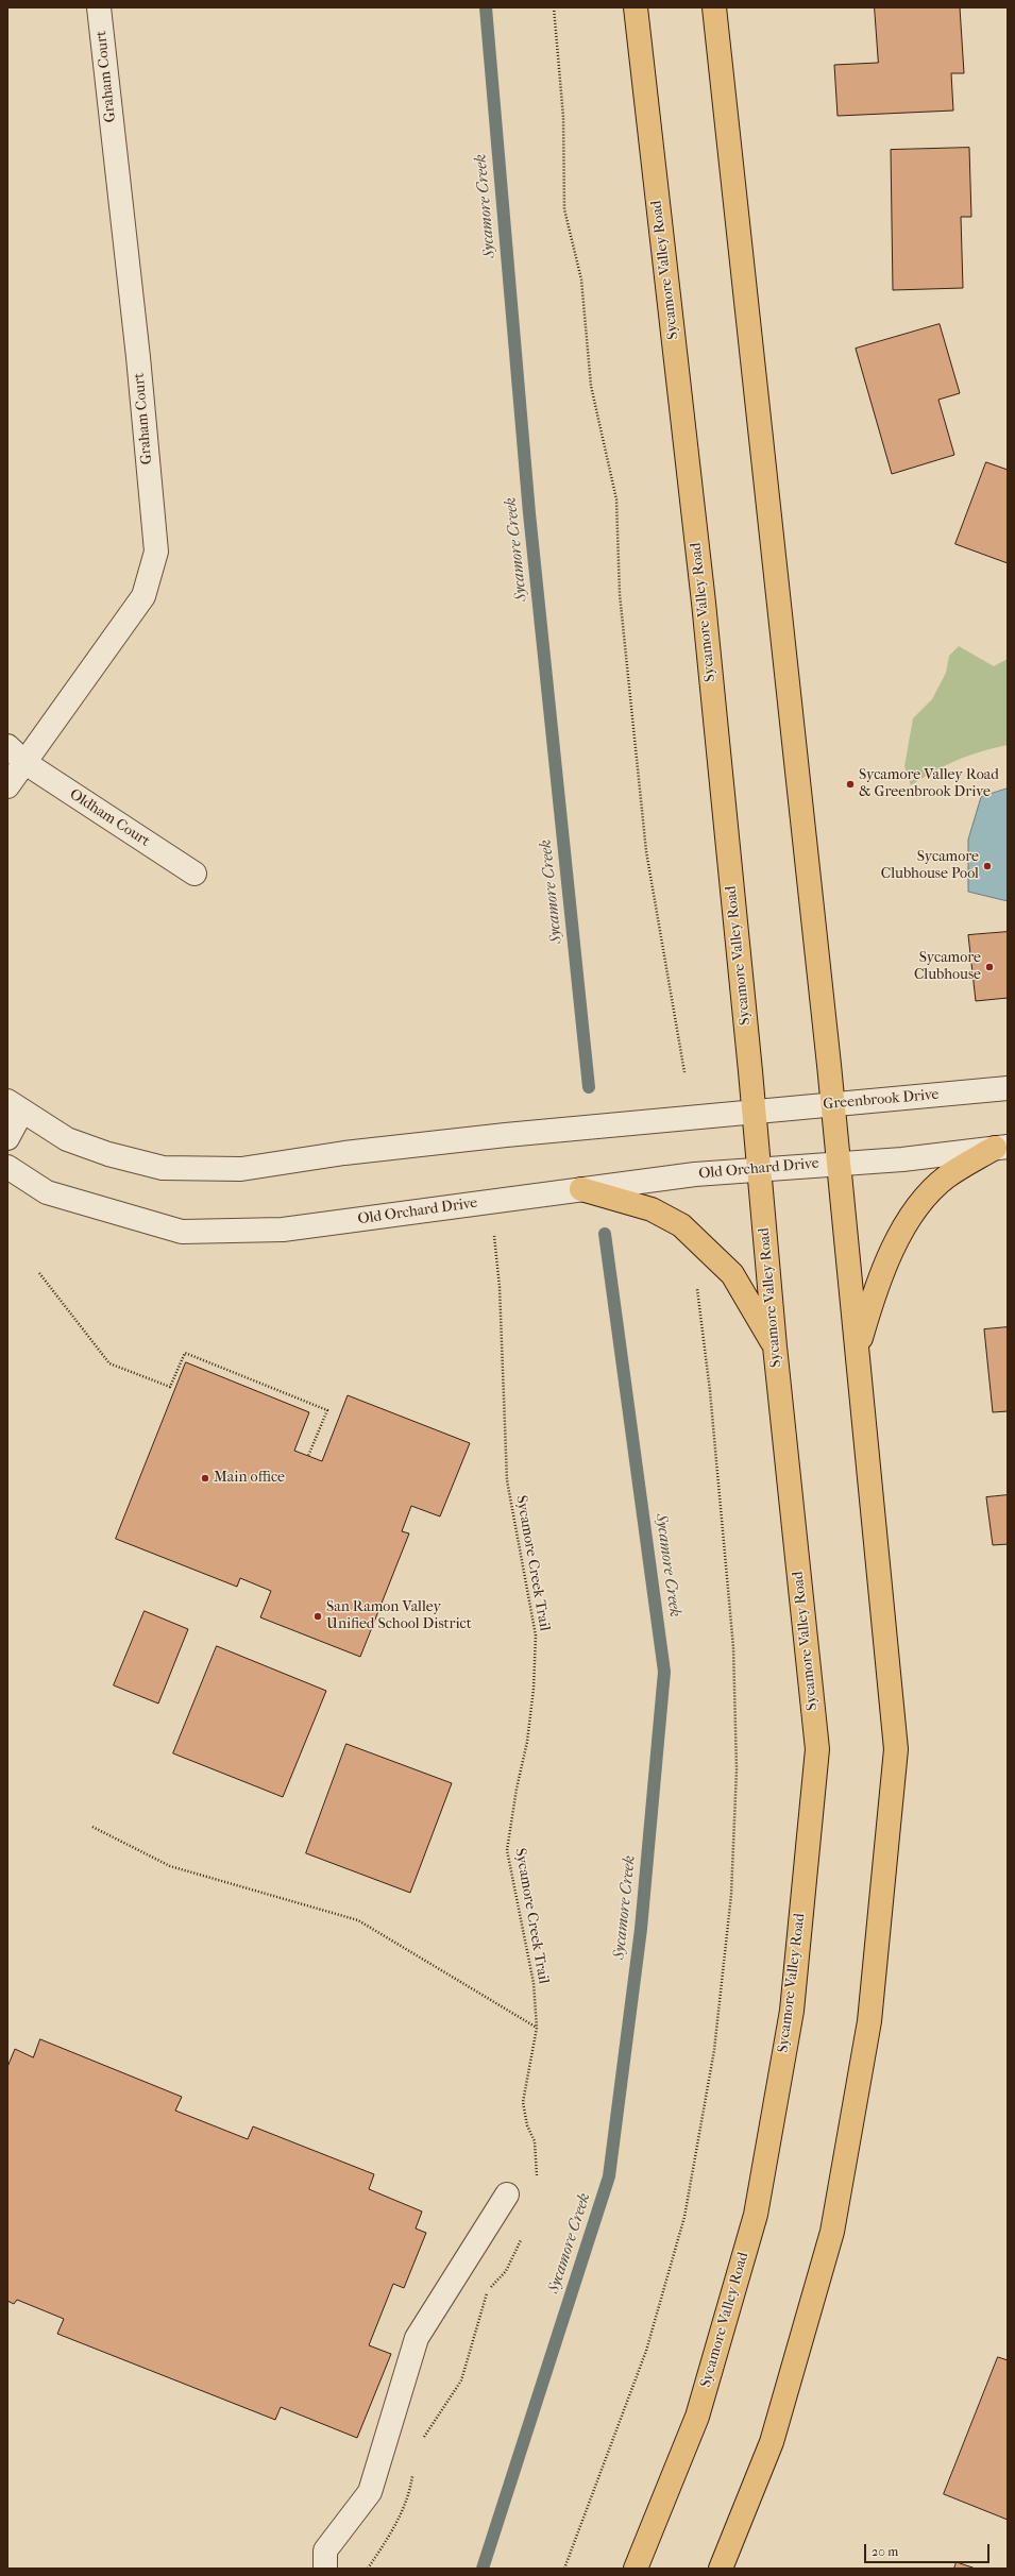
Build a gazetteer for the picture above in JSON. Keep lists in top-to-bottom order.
{
  "streets": {
    "main road": ["Sycamore Valley Road"],
    "street": [
      "Graham Court",
      "Oldham Court",
      "Greenbrook Drive",
      "Old Orchard Drive"
    ],
    "path": ["Sycamore Creek Trail"]
  },
  "crossings": [
    ["Graham Court", "Oldham Court"],
    ["Sycamore Valley Road", "Greenbrook Drive"],
    ["Sycamore Valley Road", "Old Orchard Drive"],
    ["Old Orchard Drive", "Sycamore Creek Trail"]
  ],
  "water": ["Sycamore Creek"],
  "places": [
    "Sycamore Valley Road & Greenbrook Drive",
    "Sycamore Clubhouse Pool",
    "Sycamore Clubhouse",
    "Main office",
    "San Ramon Valley Unified School District"
  ],
  "scale_bar": "20 m"
}
